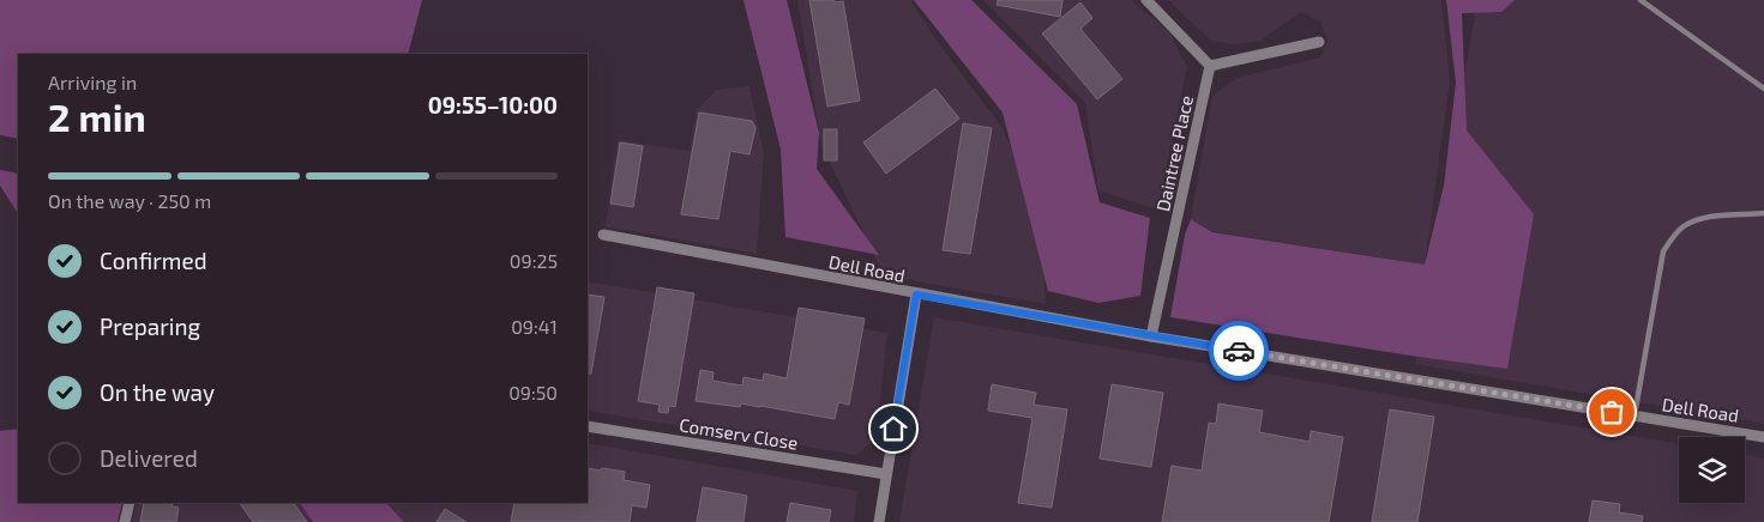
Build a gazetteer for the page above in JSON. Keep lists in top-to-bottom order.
{
  "streets": {
    "street": ["Daintree Place", "Dell Road", "Comserv Close"]
  },
  "crossings": [
    ["Daintree Place", "Dell Road"]
  ],
  "page": {
    "heading": ["2 min", "Arriving in", "09:55–10:00"],
    "bar": "On the way · 250 m",
    "list": [
      ["Confirmed", "09:25"],
      ["Preparing", "09:41"],
      ["On the way", "09:50"],
      "Delivered"
    ]
  }
}
